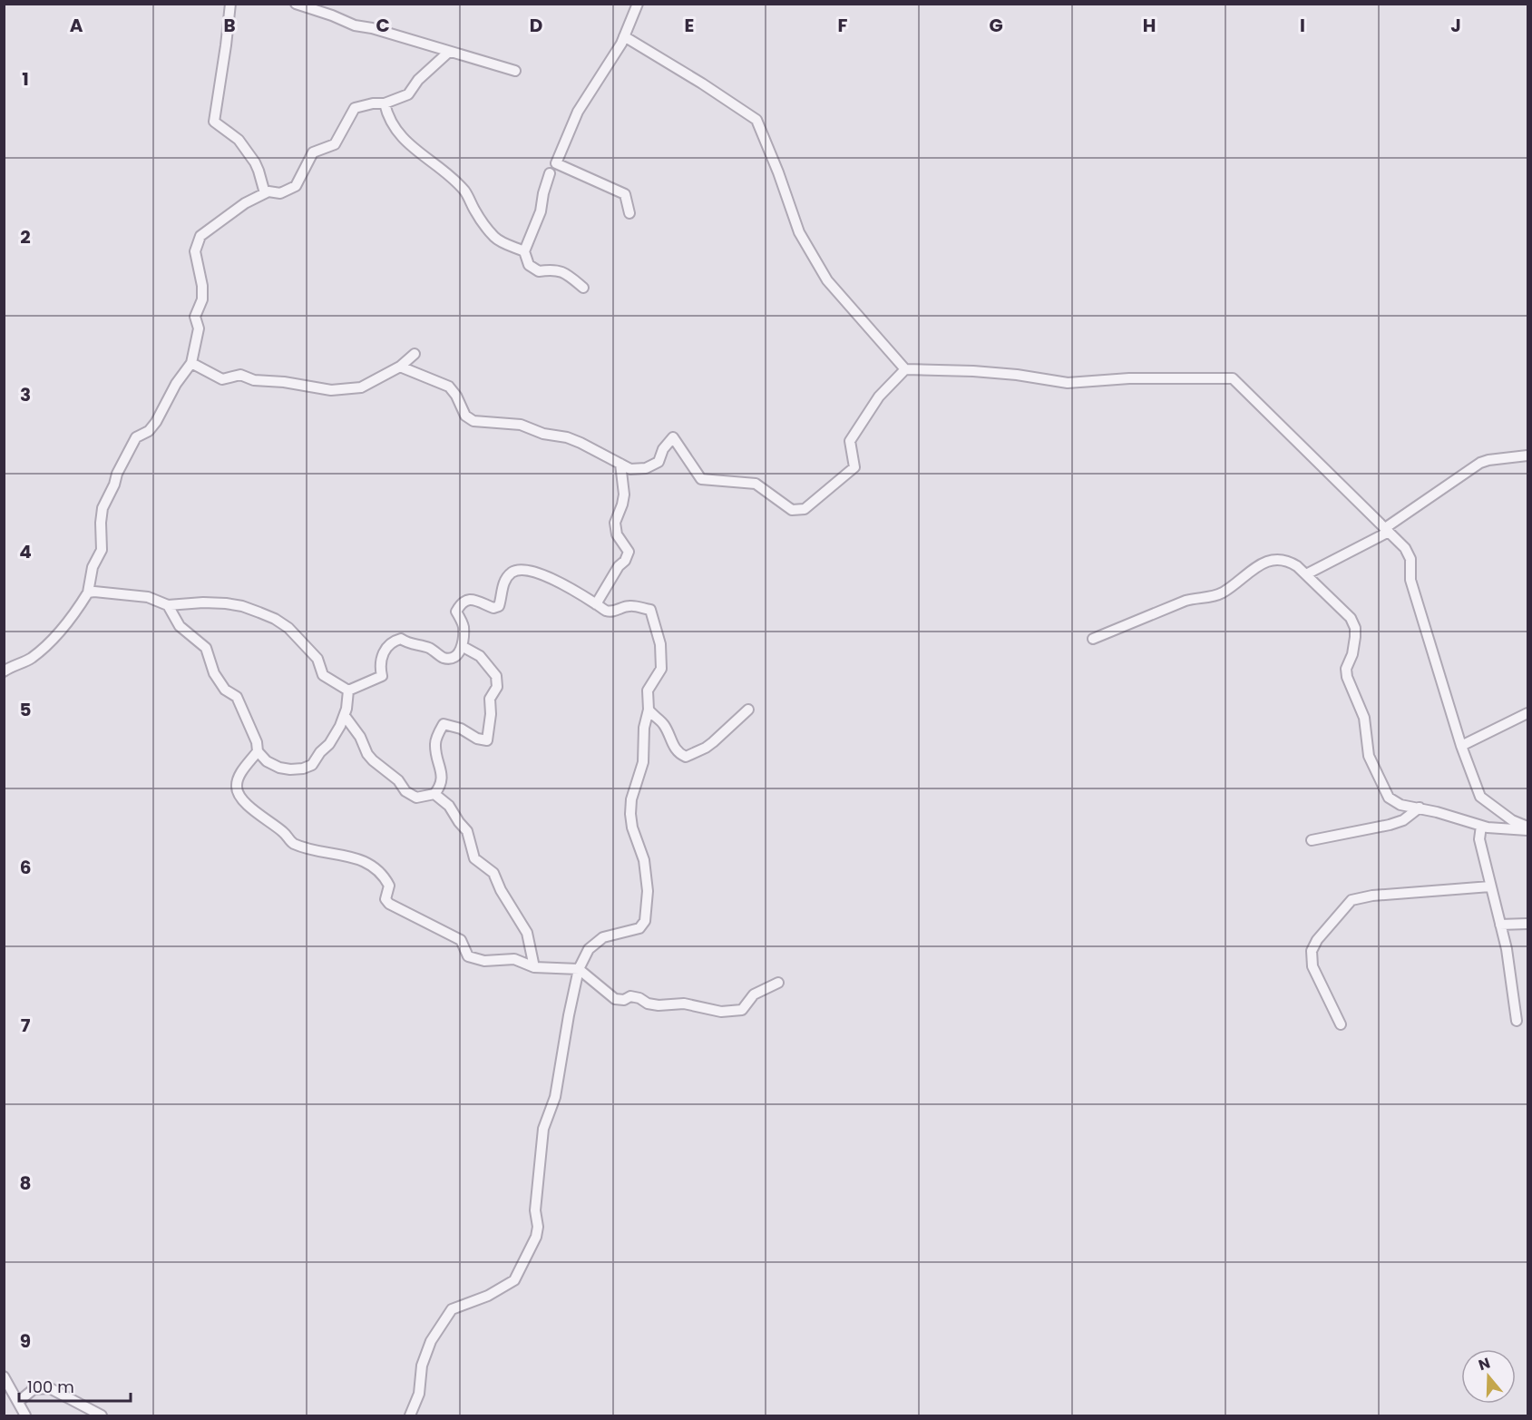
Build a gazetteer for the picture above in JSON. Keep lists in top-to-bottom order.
{
  "scale_bar": "100 m",
  "north": "top",
  "grid": {
    "columns": [
      "A",
      "B",
      "C",
      "D",
      "E",
      "F",
      "G",
      "H",
      "I",
      "J"
    ],
    "rows": [
      "1",
      "2",
      "3",
      "4",
      "5",
      "6",
      "7",
      "8",
      "9"
    ]
  }
}
